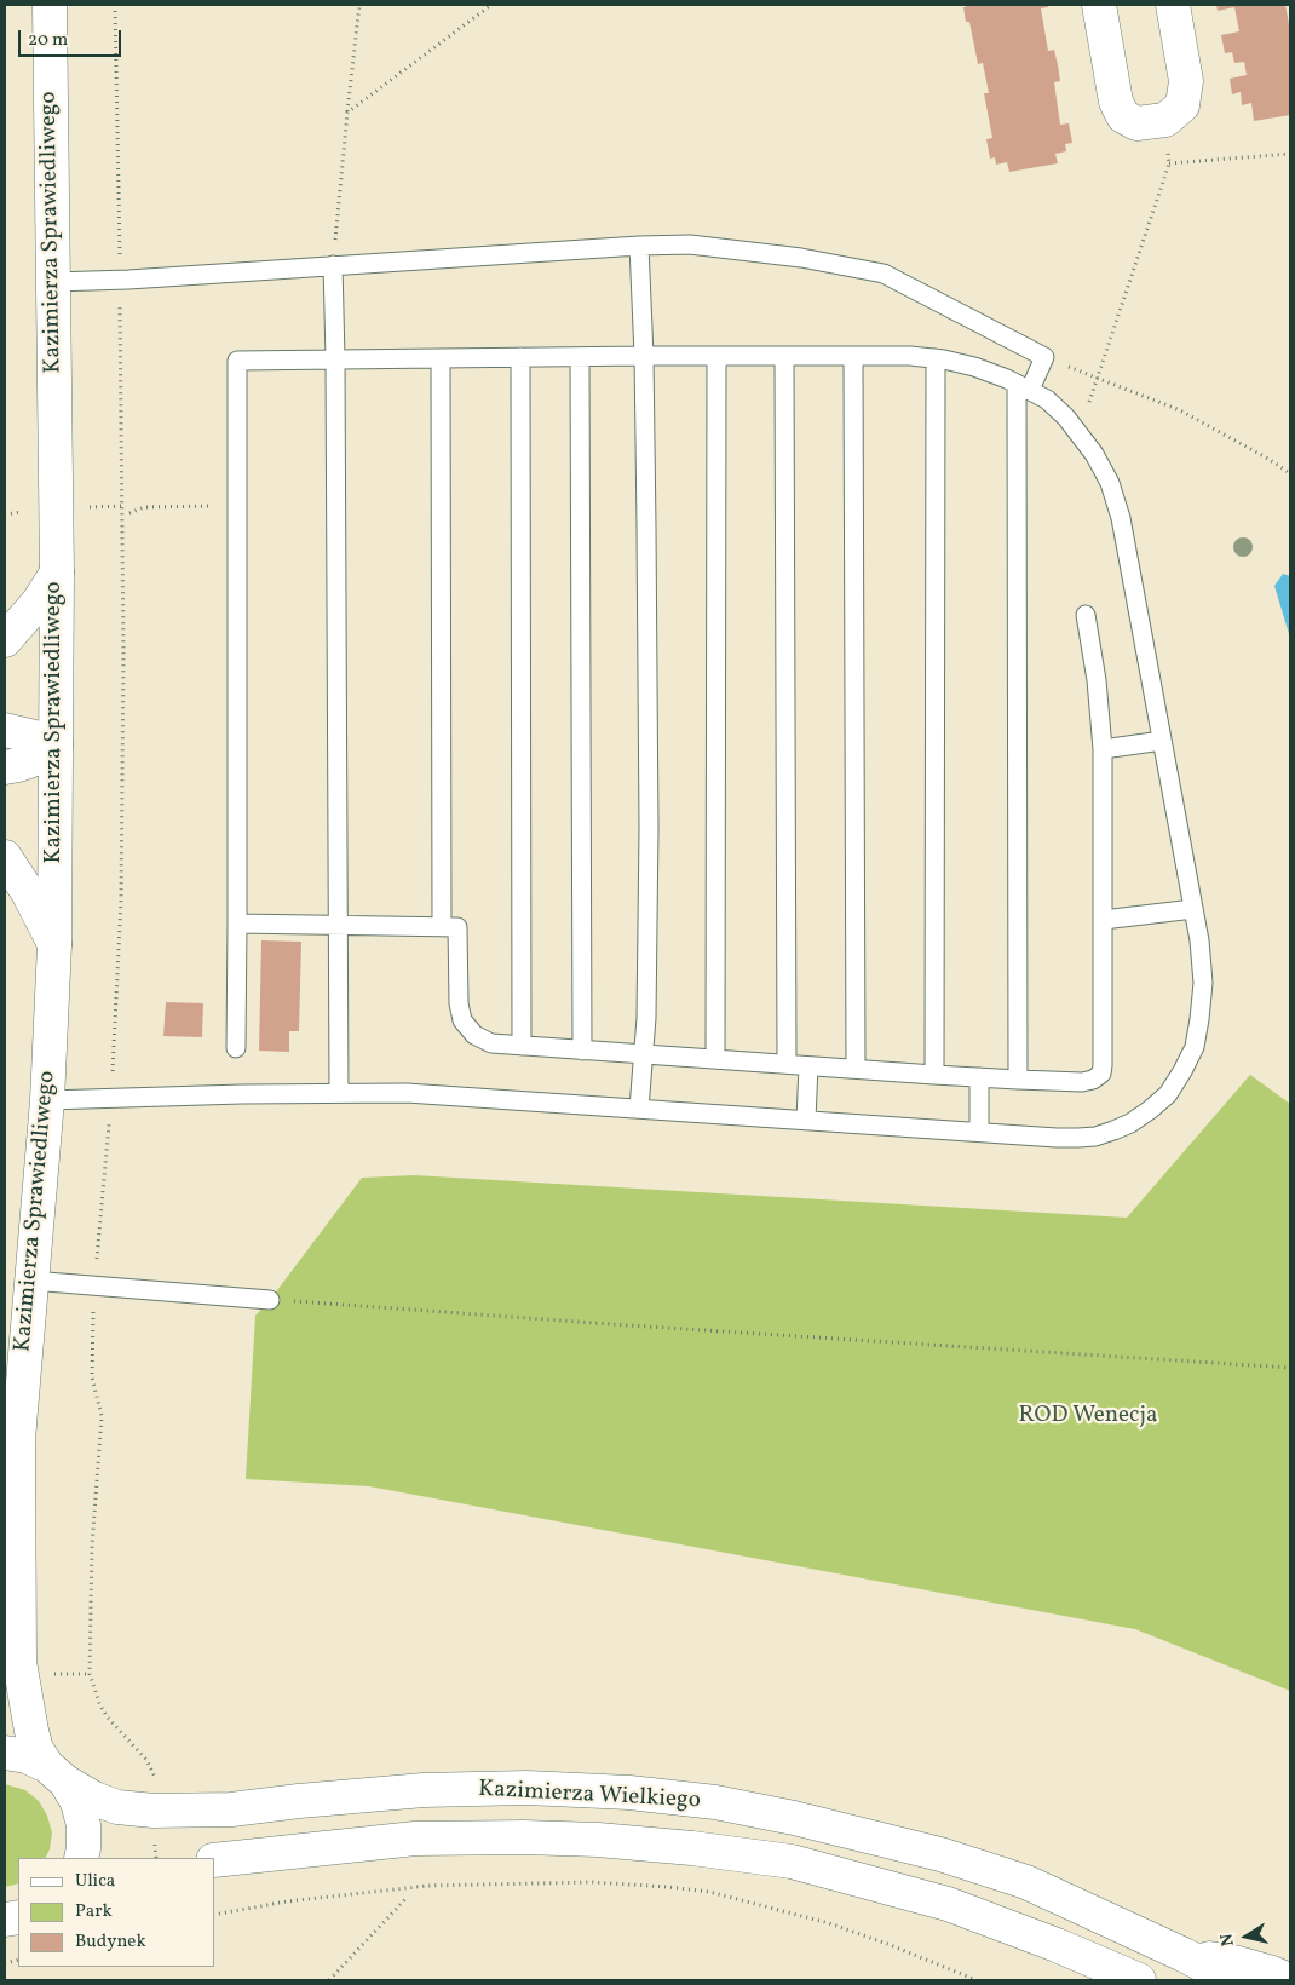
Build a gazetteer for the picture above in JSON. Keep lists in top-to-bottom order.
{
  "streets": {
    "street": ["Kazimierza Sprawiedliwego", "Kazimierza Wielkiego"]
  },
  "crossings": [
    ["Kazimierza Sprawiedliwego", "Kazimierza Wielkiego"]
  ],
  "parks": ["ROD Wenecja"],
  "legend": ["Ulica", "Park", "Budynek"],
  "scale_bar": "20 m",
  "north": "left"
}
